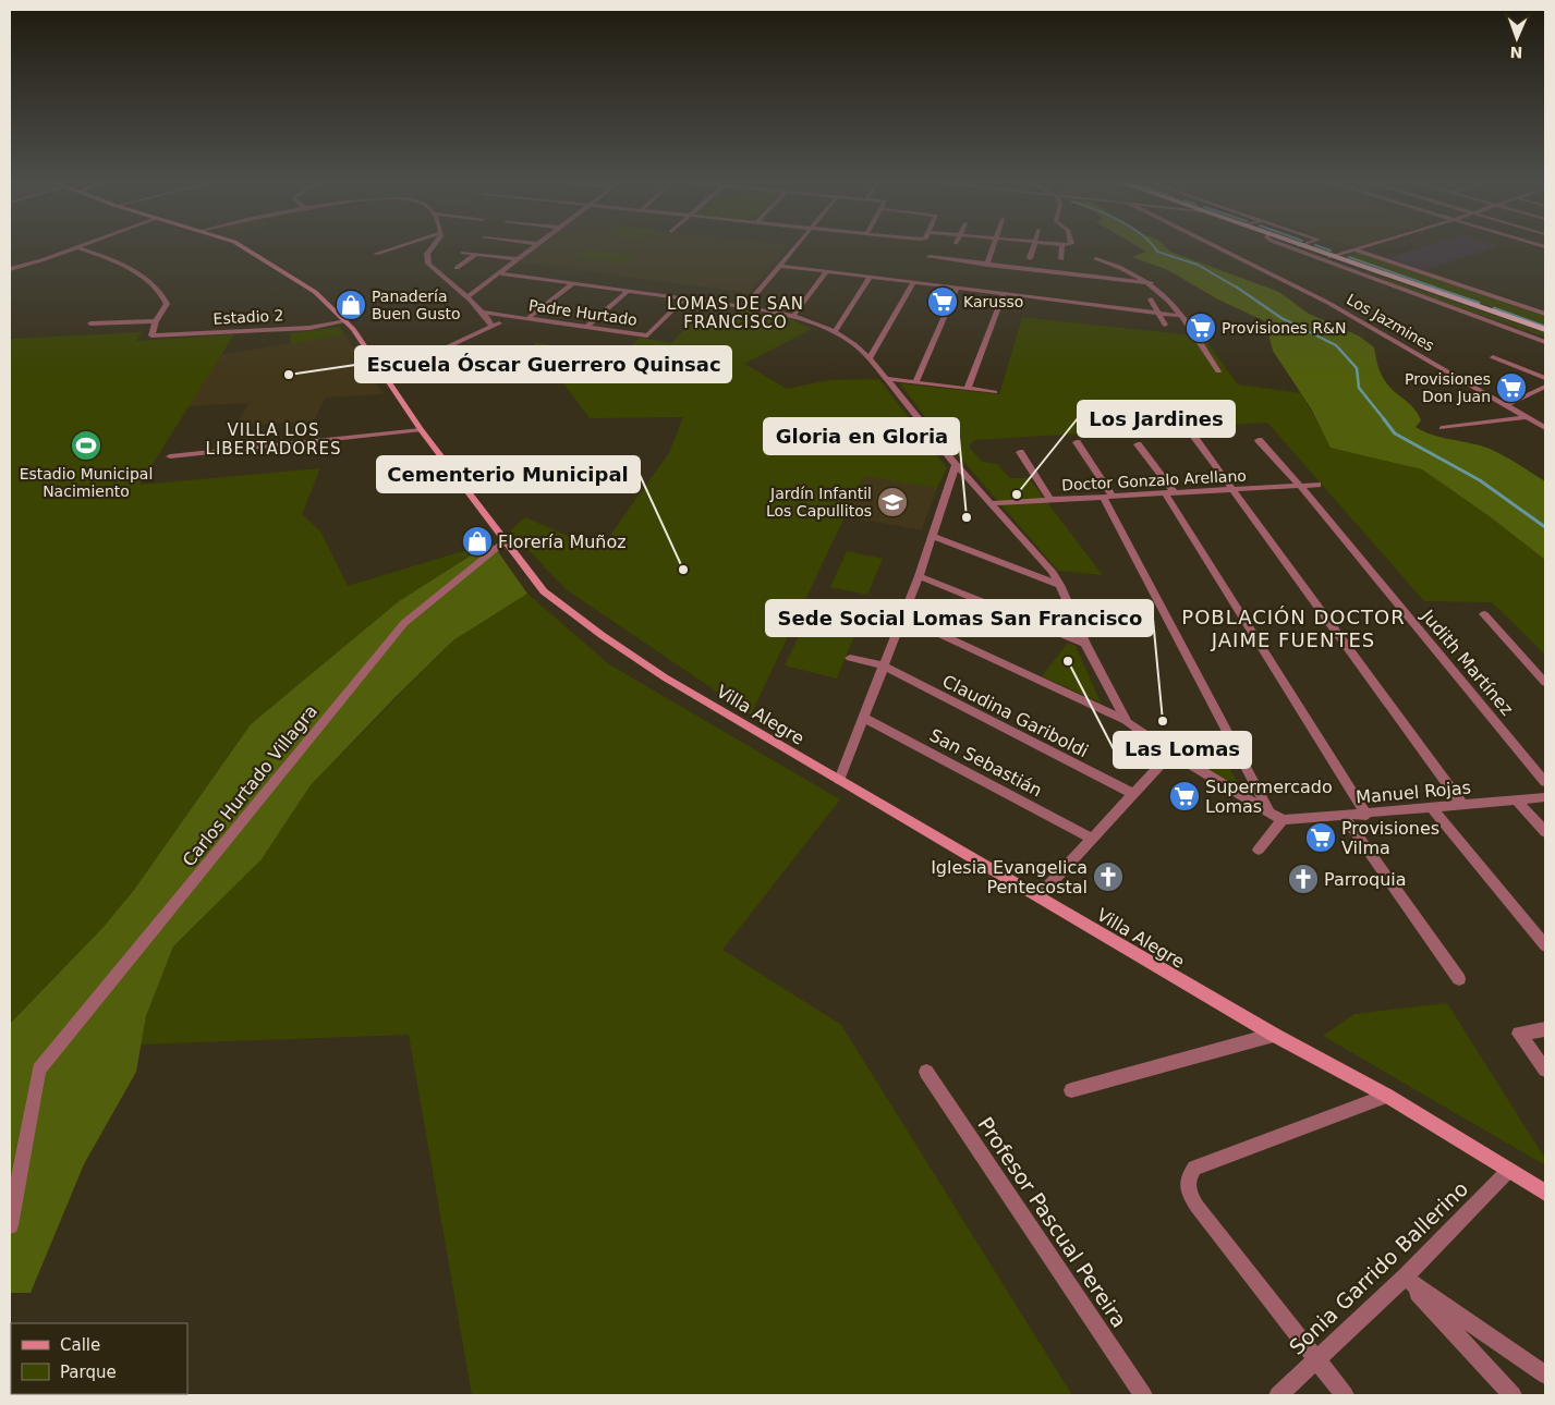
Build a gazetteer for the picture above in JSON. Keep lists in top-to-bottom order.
{
  "streets": {
    "main road": ["Villa Alegre"],
    "street": [
      "Padre Hurtado",
      "Estadio 2",
      "Los Jazmines",
      "Doctor Gonzalo Arellano",
      "Judith Martínez",
      "Claudina Gariboldi",
      "San Sebastián",
      "Carlos Hurtado Villagra",
      "Manuel Rojas",
      "Profesor Pascual Pereira",
      "Sonia Garrido Ballerino"
    ]
  },
  "crossings": [
    ["Padre Hurtado", "Villa Alegre"],
    ["Estadio 2", "Villa Alegre"],
    ["Doctor Gonzalo Arellano", "Judith Martínez"],
    ["Villa Alegre", "Carlos Hurtado Villagra"],
    ["Villa Alegre", "Sonia Garrido Ballerino"]
  ],
  "districts": ["LOMAS DE SAN FRANCISCO", "VILLA LOS LIBERTADORES", "POBLACIÓN DOCTOR JAIME FUENTES"],
  "places": {
    "supermarket": [
      "Karusso",
      "Provisiones R&N",
      "Provisiones Don Juan",
      "Supermercado Lomas",
      "Provisiones Vilma"
    ],
    "shop": ["Panadería Buen Gusto", "Florería Muñoz"],
    "other": [
      "Escuela Óscar Guerrero Quinsac",
      "Los Jardines",
      "Gloria en Gloria",
      "Cementerio Municipal",
      "Las Lomas",
      "Sede Social Lomas San Francisco"
    ],
    "sports": ["Estadio Municipal Nacimiento"],
    "school or university": ["Jardín Infantil Los Capullitos"],
    "church": ["Iglesia Evangelica Pentecostal", "Parroquia"]
  },
  "legend": ["Calle", "Parque"],
  "north": "bottom"
}
